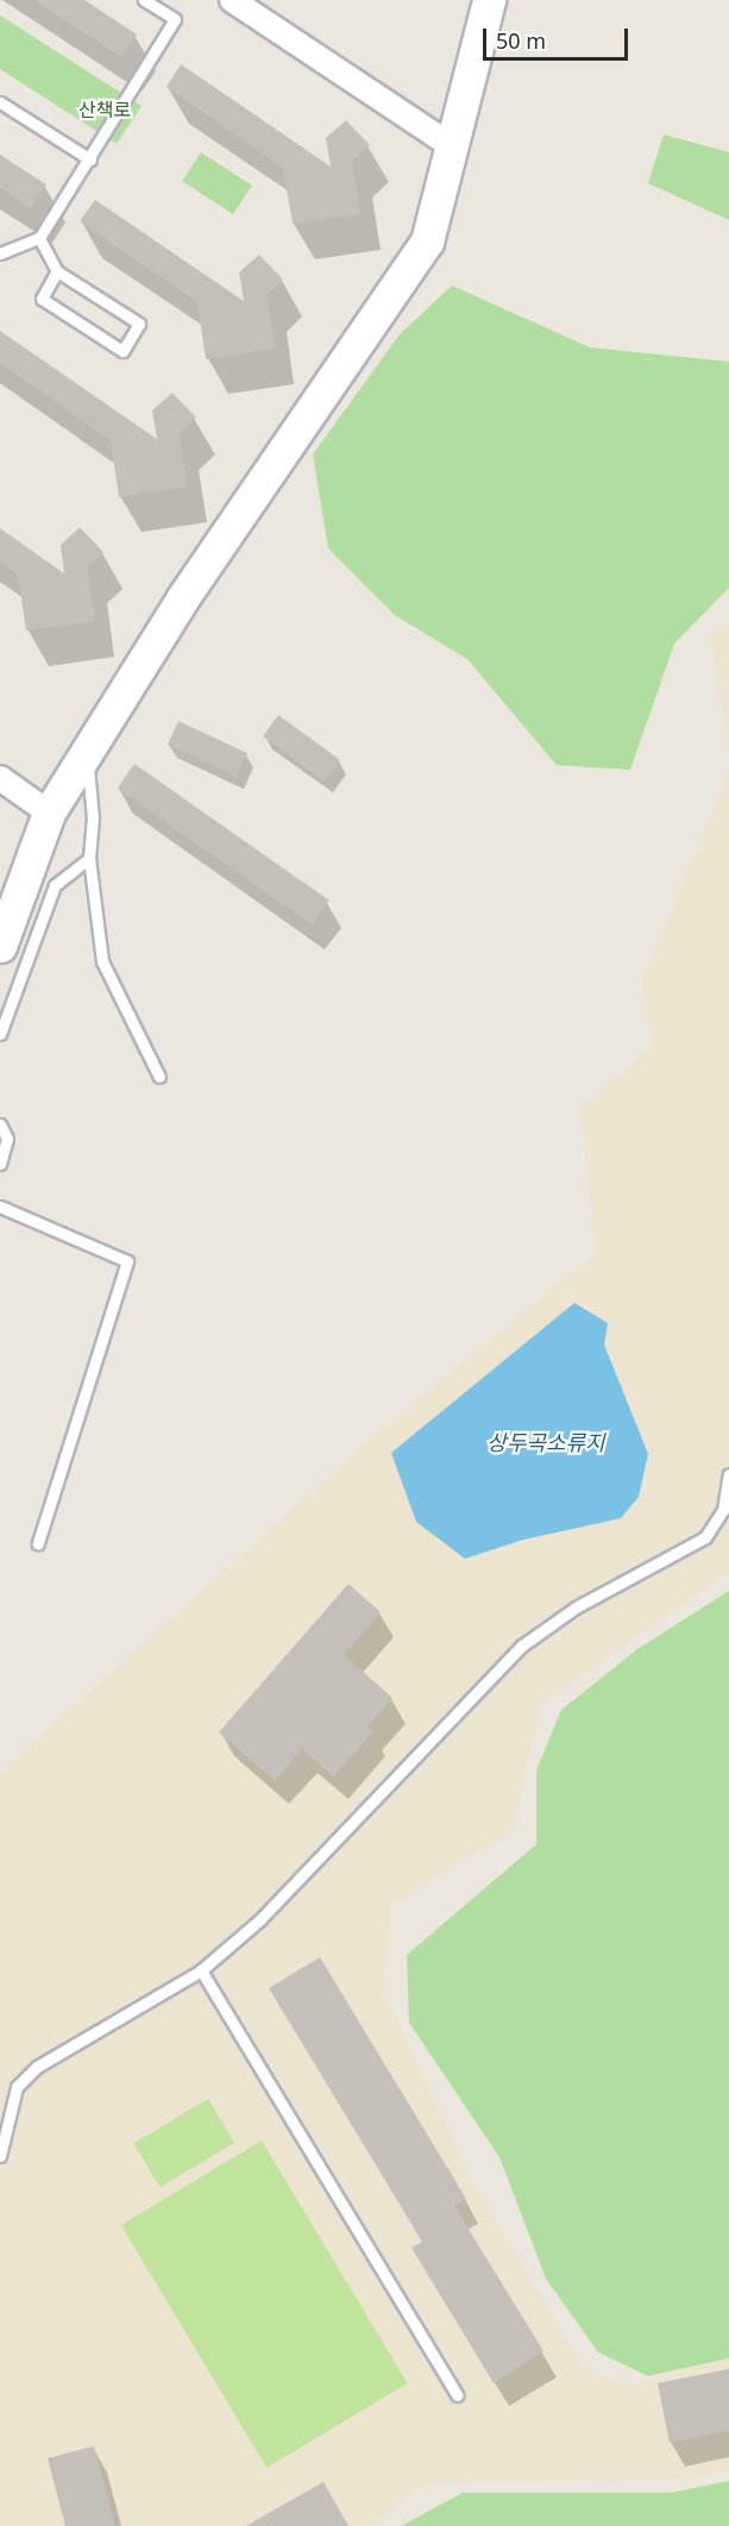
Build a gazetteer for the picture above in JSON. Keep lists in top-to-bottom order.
{
  "water": ["상두곡소류지"],
  "parks": ["산책로"],
  "scale_bar": "50 m"
}
